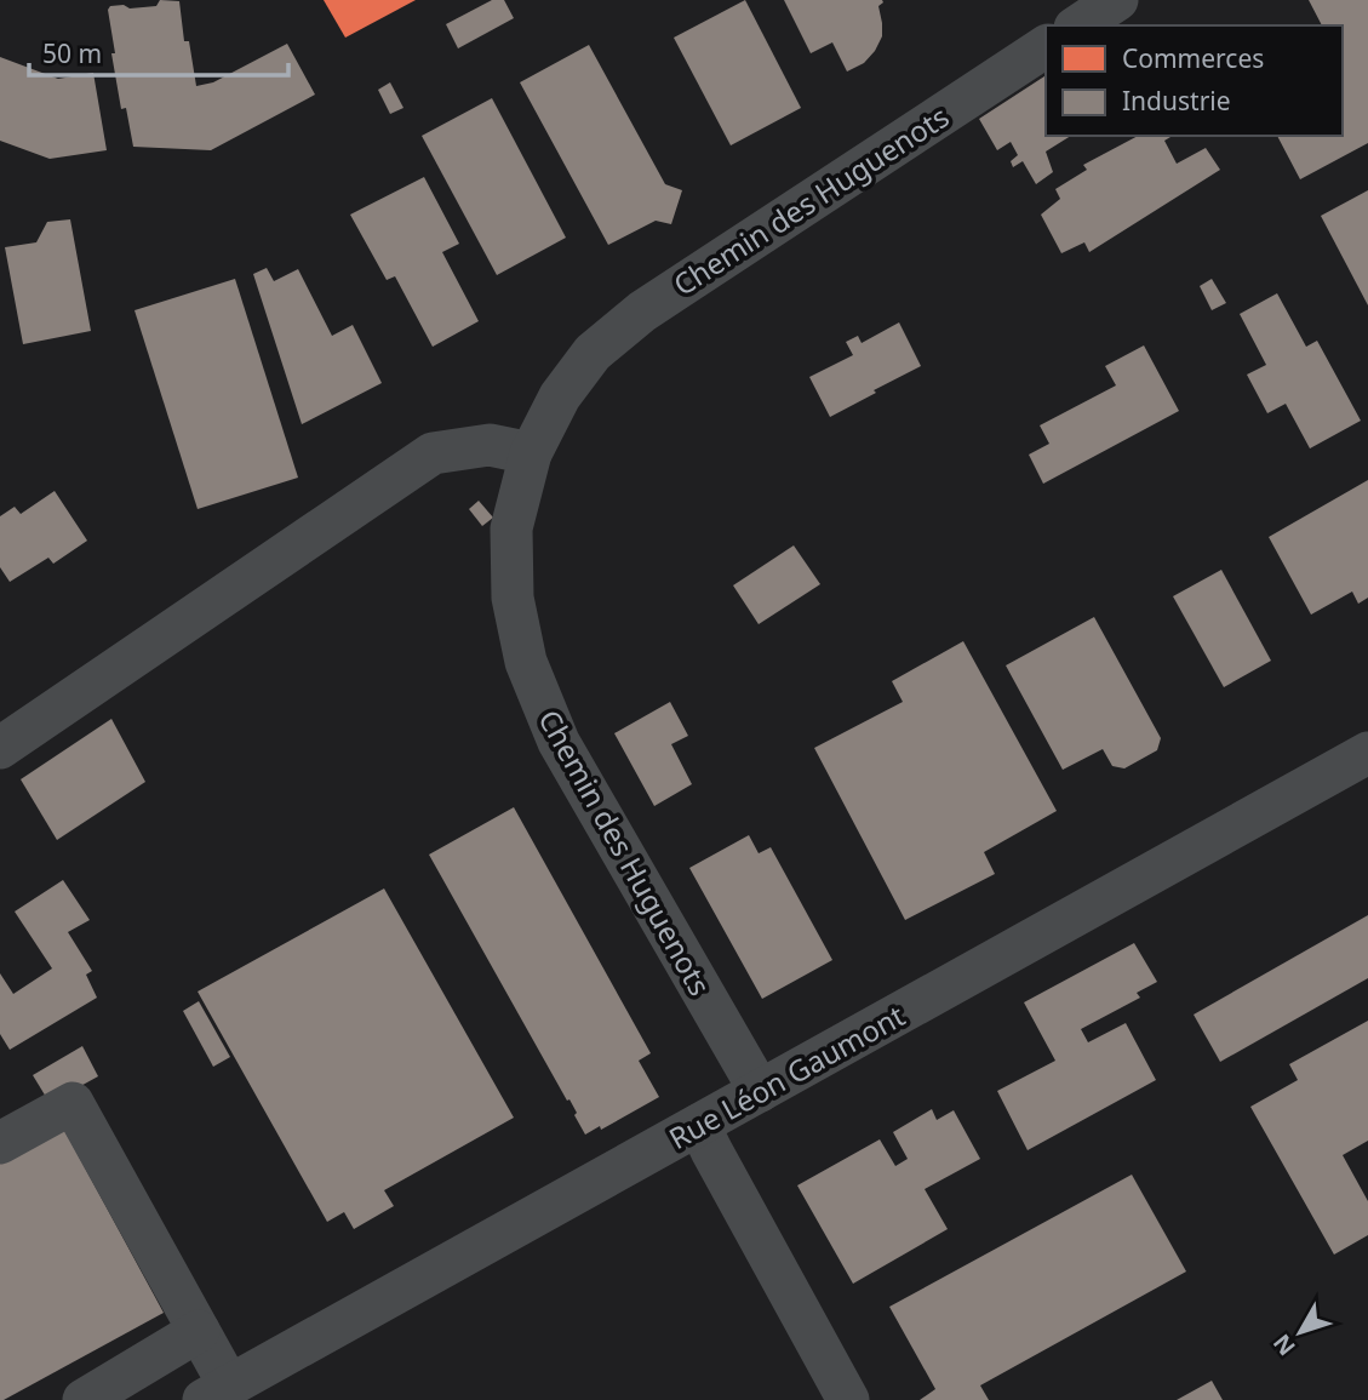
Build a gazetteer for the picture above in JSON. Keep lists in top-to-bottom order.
{
  "streets": {
    "street": ["Chemin des Huguenots", "Rue Léon Gaumont"]
  },
  "crossings": [
    ["Chemin des Huguenots", "Rue Léon Gaumont"]
  ],
  "legend": ["Commerces", "Industrie"],
  "scale_bar": "50 m",
  "north": "bottom left"
}
